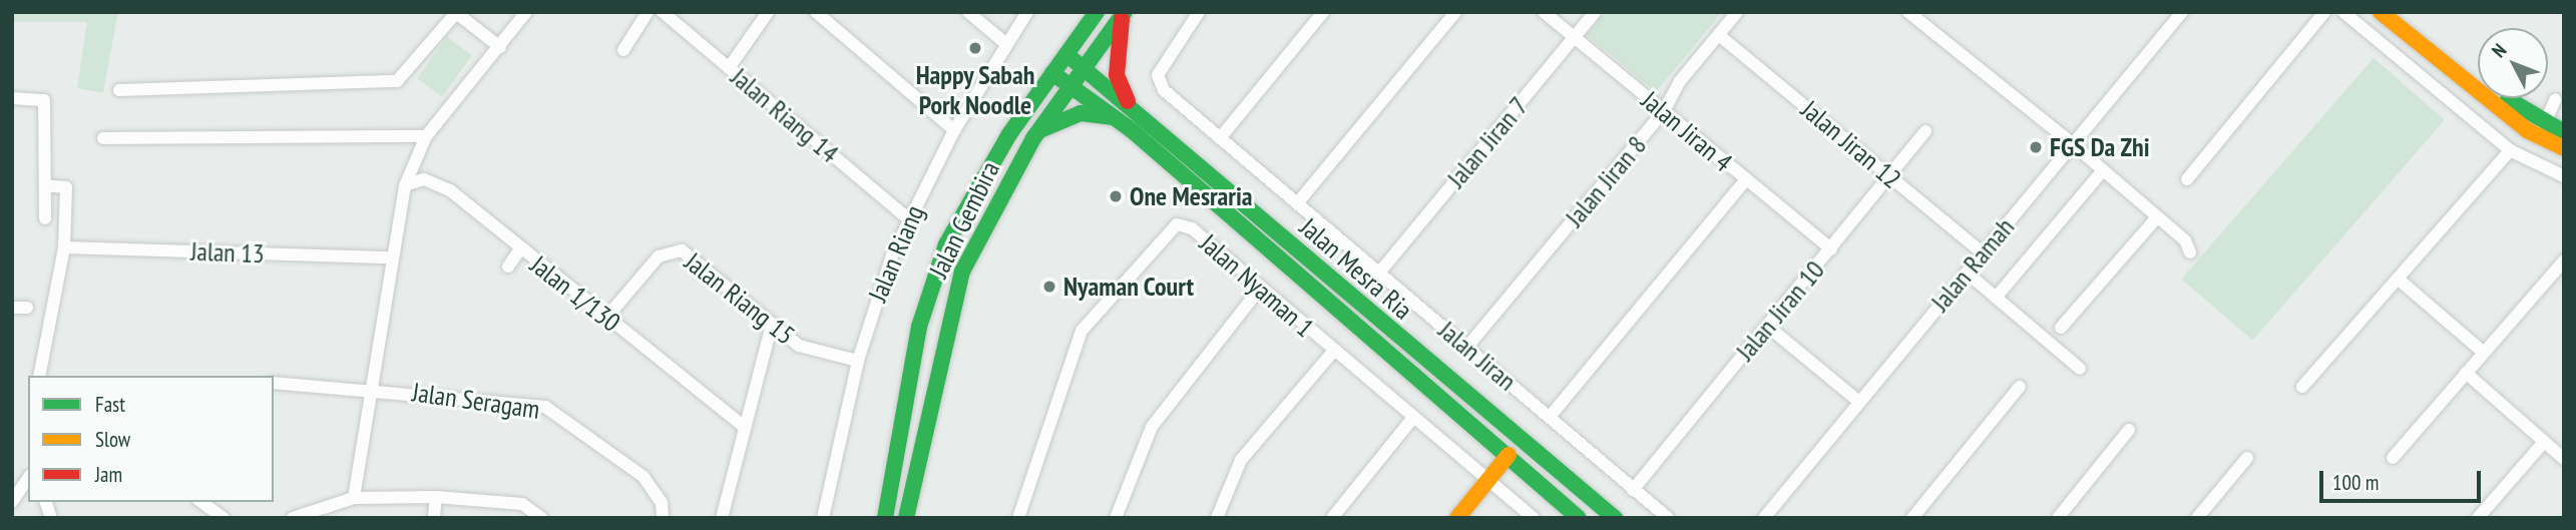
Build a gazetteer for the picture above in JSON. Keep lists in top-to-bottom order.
{
  "streets": {
    "main road": ["Jalan Gembira", "Jalan Mesra Ria"],
    "street": [
      "Jalan Riang 14",
      "Jalan Jiran 4",
      "Jalan Jiran 7",
      "Jalan Jiran 12",
      "Jalan Jiran 8",
      "Jalan 13",
      "Jalan Riang",
      "Jalan Ramah",
      "Jalan Nyaman 1",
      "Jalan 1/130",
      "Jalan Riang 15",
      "Jalan Jiran 10",
      "Jalan Jiran",
      "Jalan Seragam"
    ]
  },
  "crossings": [
    ["Jalan Riang 14", "Jalan Riang"],
    ["Jalan Jiran 4", "Jalan Jiran 7"],
    ["Jalan Jiran 4", "Jalan Jiran 8"],
    ["Jalan Jiran 4", "Jalan Jiran 10"],
    ["Jalan Jiran 7", "Jalan Jiran"],
    ["Jalan Jiran 12", "Jalan Jiran 8"],
    ["Jalan Jiran 12", "Jalan Ramah"],
    ["Jalan Jiran 12", "Jalan Jiran 10"],
    ["Jalan Jiran 8", "Jalan Jiran"],
    ["Jalan Gembira", "Jalan Mesra Ria"],
    ["Jalan Riang", "Jalan Riang 15"],
    ["Jalan 1/130", "Jalan Riang 15"],
    ["Jalan Jiran 10", "Jalan Jiran"]
  ],
  "places": [
    "Happy Sabah Pork Noodle",
    "FGS Da Zhi",
    "One Mesraria",
    "Nyaman Court"
  ],
  "legend": ["Fast", "Slow", "Jam"],
  "scale_bar": "100 m",
  "north": "top left"
}
